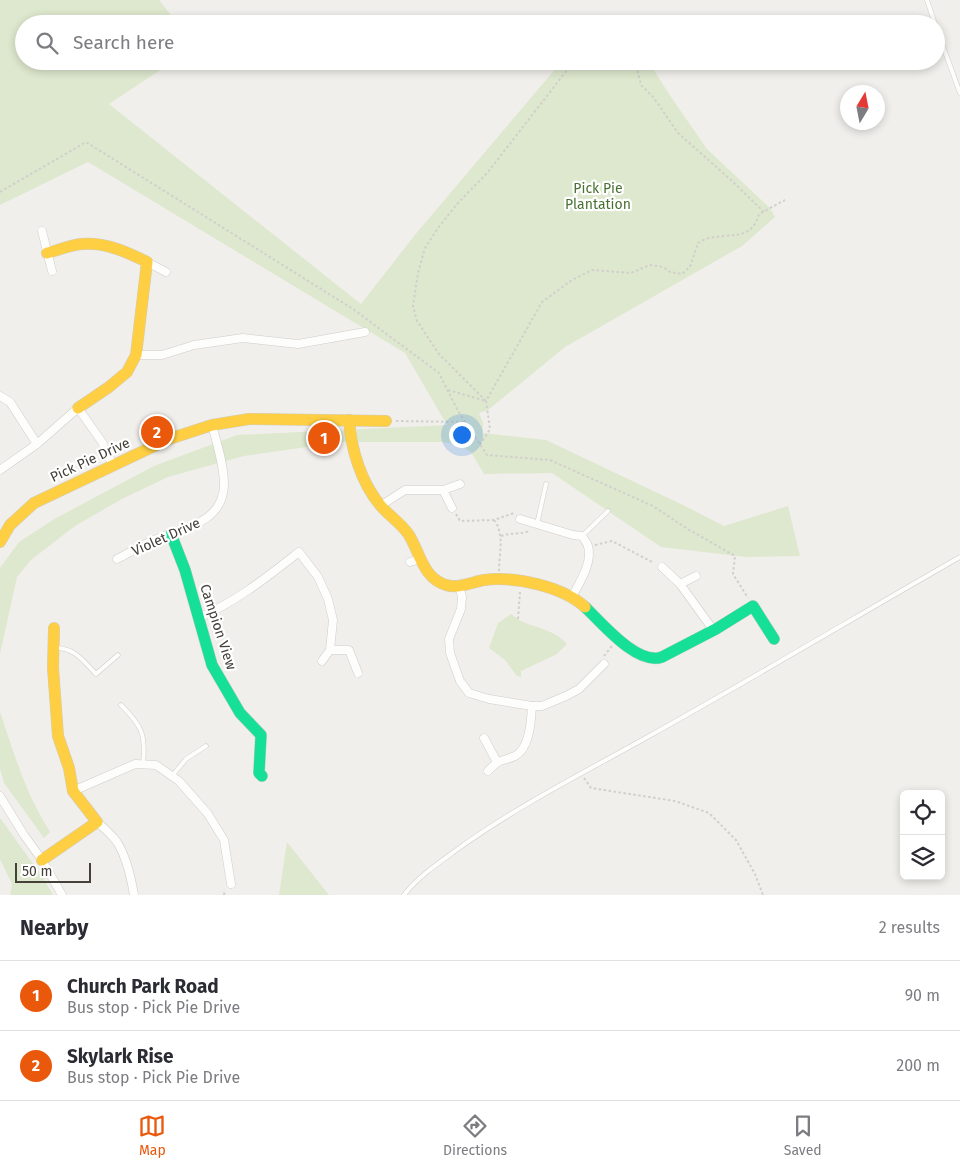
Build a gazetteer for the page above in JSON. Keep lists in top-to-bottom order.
{
  "streets": {
    "street": ["Pick Pie Drive", "Violet Drive", "Campion View"]
  },
  "crossings": [
    ["Pick Pie Drive", "Violet Drive"],
    ["Violet Drive", "Campion View"]
  ],
  "parks": ["Pick Pie Plantation"],
  "scale_bar": "50 m",
  "north": "top",
  "page": {
    "search": "Search here",
    "pins": ["2", "1"],
    "scale": "50 m",
    "heading": ["Nearby", "2 results"],
    "list": [
      {
        "mark": "1",
        "name": "Church Park Road",
        "note": "Bus stop · Pick Pie Drive",
        "value": "90 m"
      },
      {
        "mark": "2",
        "name": "Skylark Rise",
        "note": "Bus stop · Pick Pie Drive",
        "value": "200 m"
      }
    ],
    "nav": ["Map", "Directions", "Saved"]
  }
}
